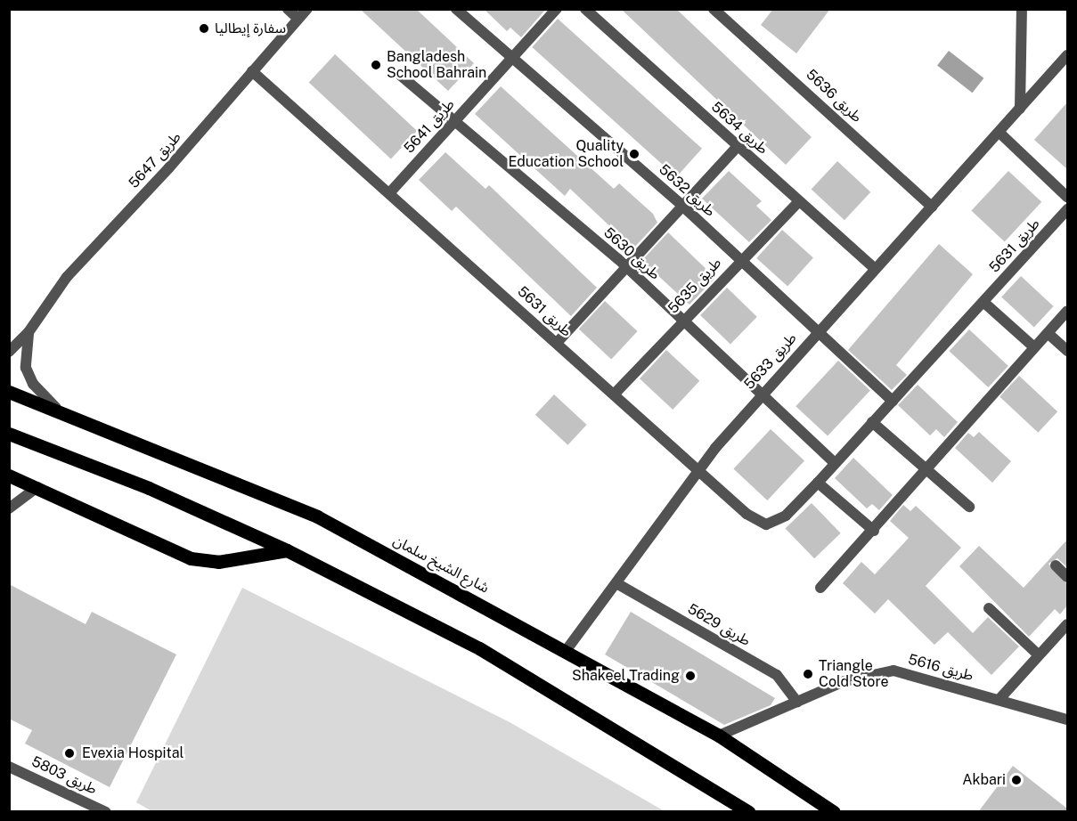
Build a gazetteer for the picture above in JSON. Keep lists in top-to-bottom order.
{
  "streets": {
    "main road": ["شارع الشيخ سلمان"],
    "street": [
      "طريق 5636",
      "طريق 5641",
      "طريق 5634",
      "طريق 5647",
      "طريق 5632",
      "طريق 5631",
      "طريق 5630",
      "طريق 5635",
      "طريق 5633",
      "طريق 5629",
      "طريق 5616",
      "طريق 5803"
    ]
  },
  "crossings": [
    ["طريق 5636", "طريق 5633"],
    ["طريق 5641", "طريق 5632"],
    ["طريق 5641", "طريق 5631"],
    ["طريق 5641", "طريق 5630"],
    ["طريق 5634", "طريق 5635"],
    ["طريق 5634", "طريق 5633"],
    ["طريق 5647", "طريق 5631"],
    ["طريق 5647", "شارع الشيخ سلمان"],
    ["طريق 5632", "طريق 5631"],
    ["طريق 5632", "طريق 5635"],
    ["طريق 5632", "طريق 5633"],
    ["طريق 5631", "طريق 5630"],
    ["طريق 5631", "طريق 5635"],
    ["طريق 5631", "طريق 5633"],
    ["طريق 5630", "طريق 5635"],
    ["طريق 5630", "طريق 5633"],
    ["طريق 5633", "شارع الشيخ سلمان"],
    ["طريق 5633", "طريق 5629"],
    ["شارع الشيخ سلمان", "طريق 5616"],
    ["طريق 5629", "طريق 5616"]
  ],
  "places": [
    "سفارة إيطاليا",
    "Bangladesh School Bahrain",
    "Quality Education School",
    "Triangle Cold Store",
    "Shakeel Trading",
    "Evexia Hospital",
    "Akbari"
  ]
}
